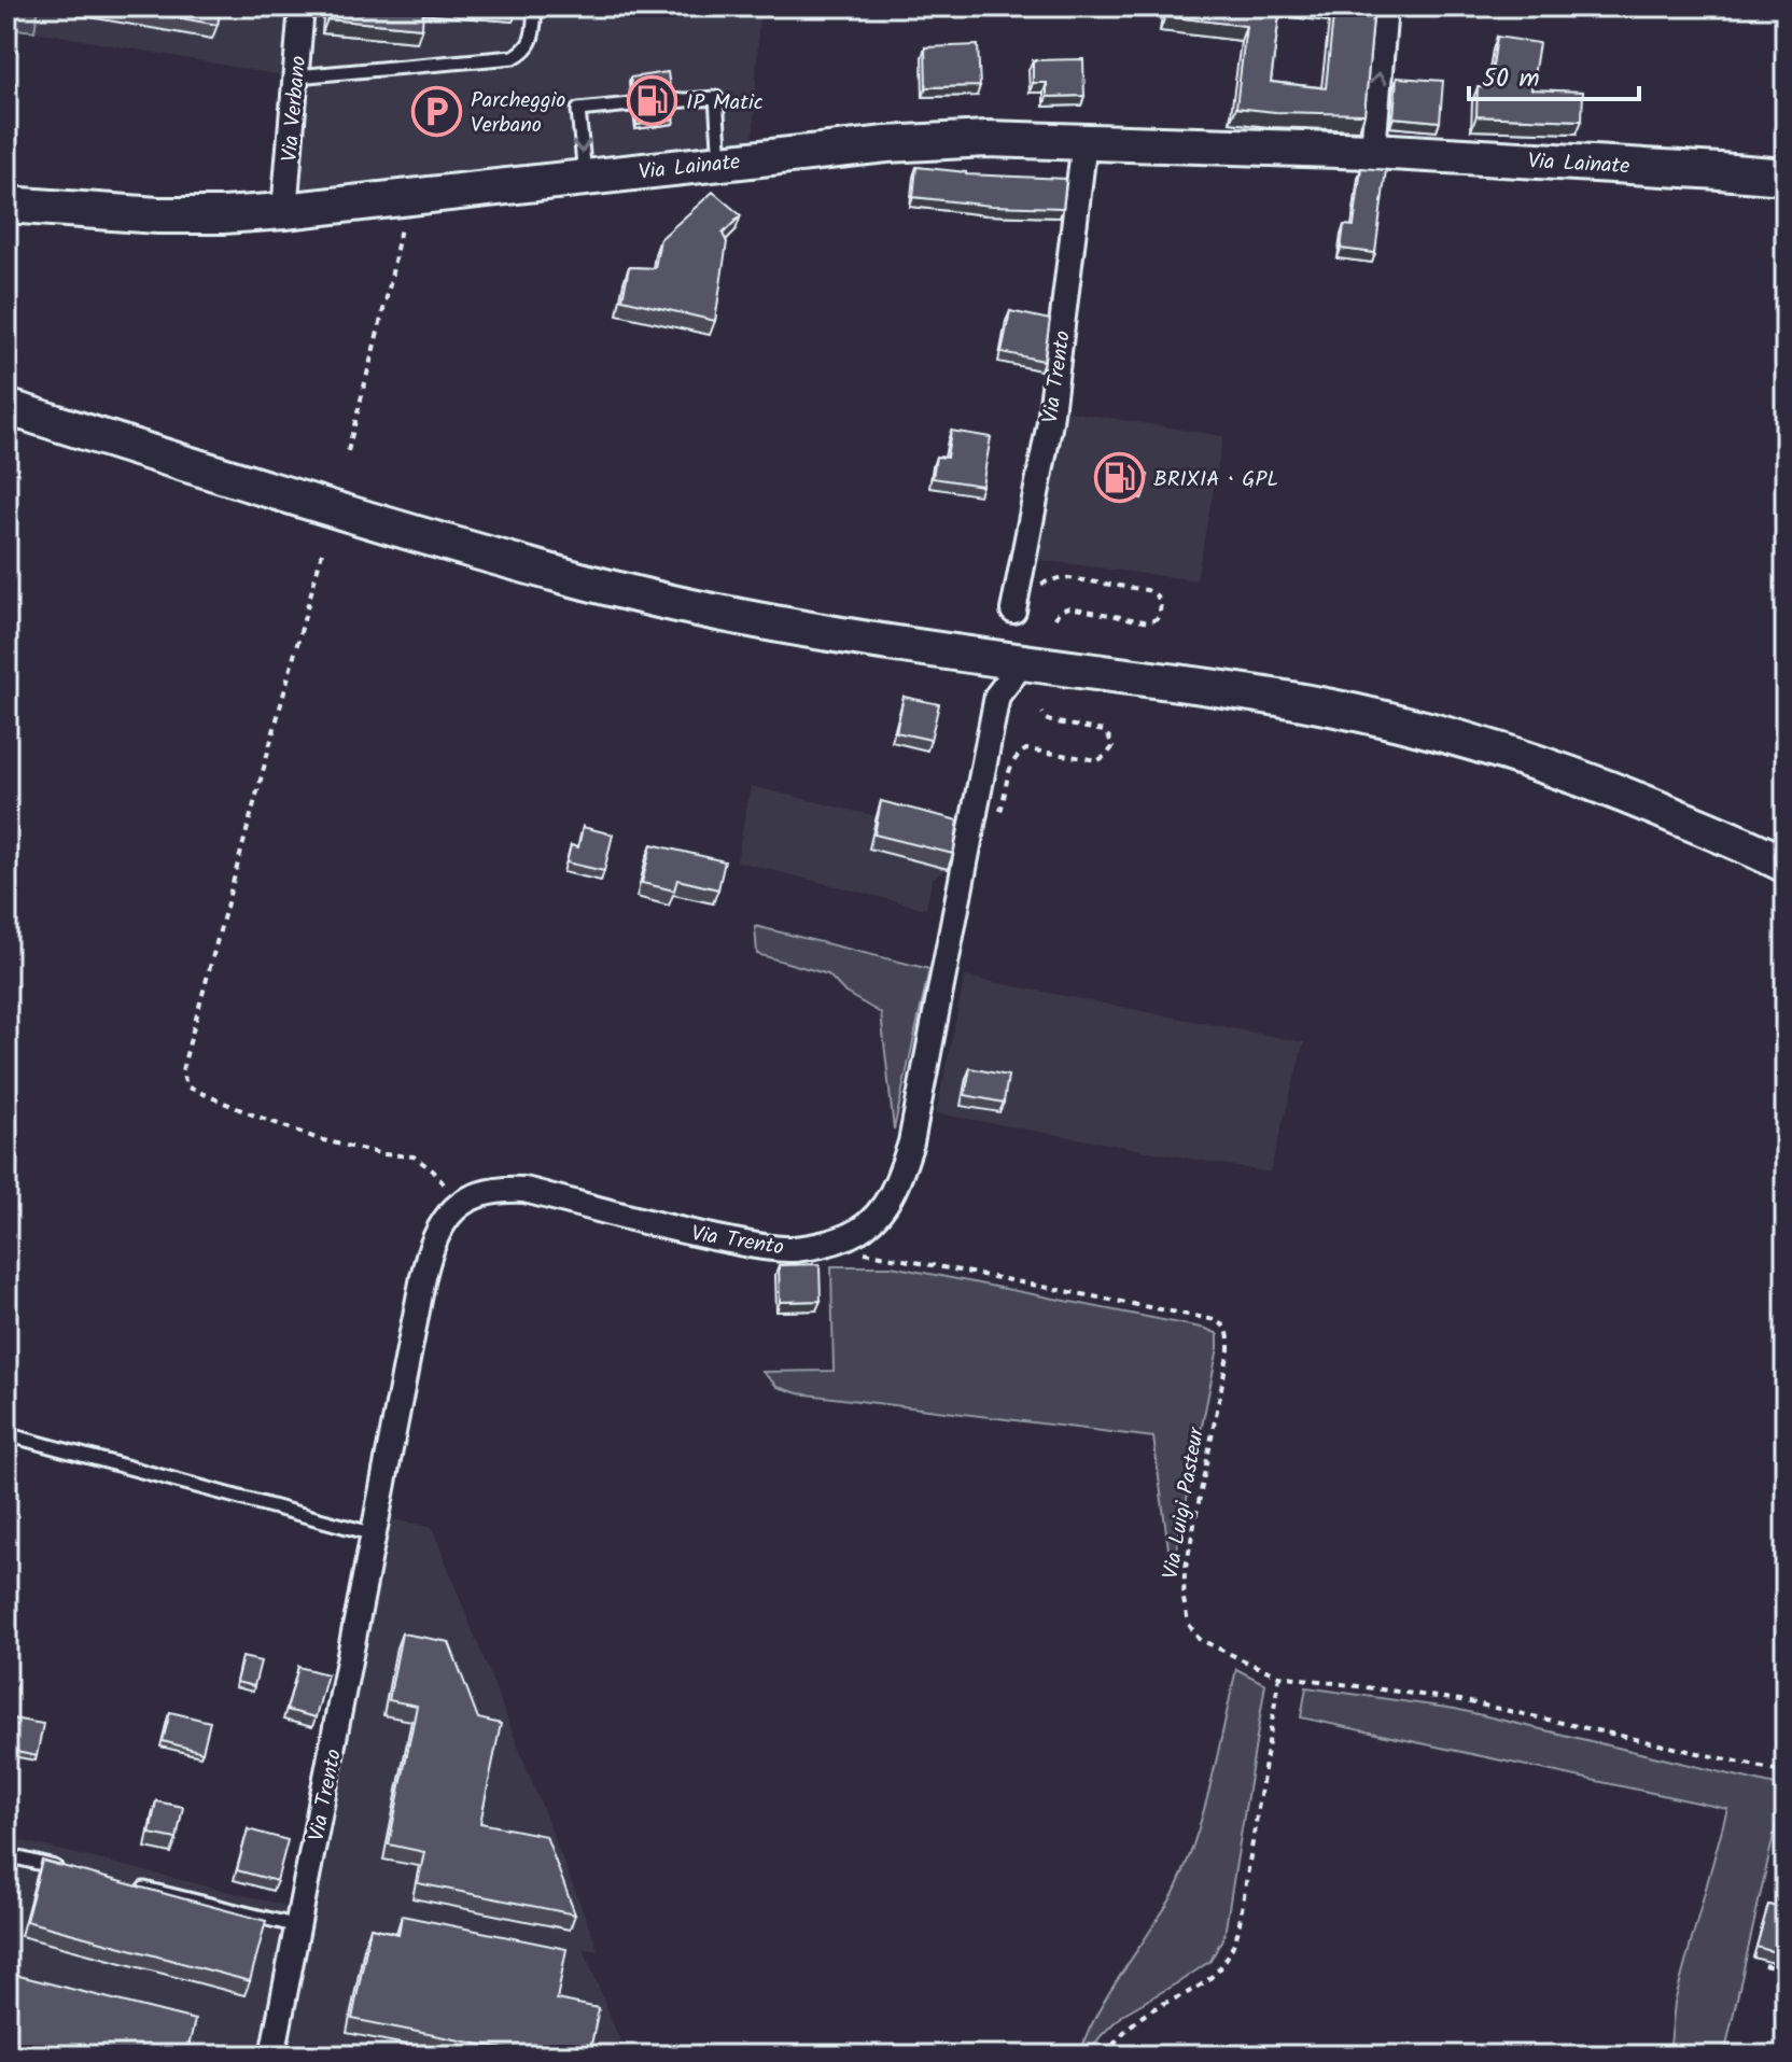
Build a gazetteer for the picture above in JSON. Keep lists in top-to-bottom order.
{
  "streets": {
    "main road": ["Via Lainate"],
    "street": ["Via Verbano", "Via Trento"],
    "path": ["Via Luigi Pasteur"]
  },
  "crossings": [
    ["Via Verbano", "Via Lainate"],
    ["Via Lainate", "Via Trento"],
    ["Via Trento", "Via Luigi Pasteur"]
  ],
  "places": {
    "fuel station": ["IP Matic", "BRIXIA • GPL"],
    "parking": ["Parcheggio Verbano"]
  },
  "scale_bar": "50 m"
}
